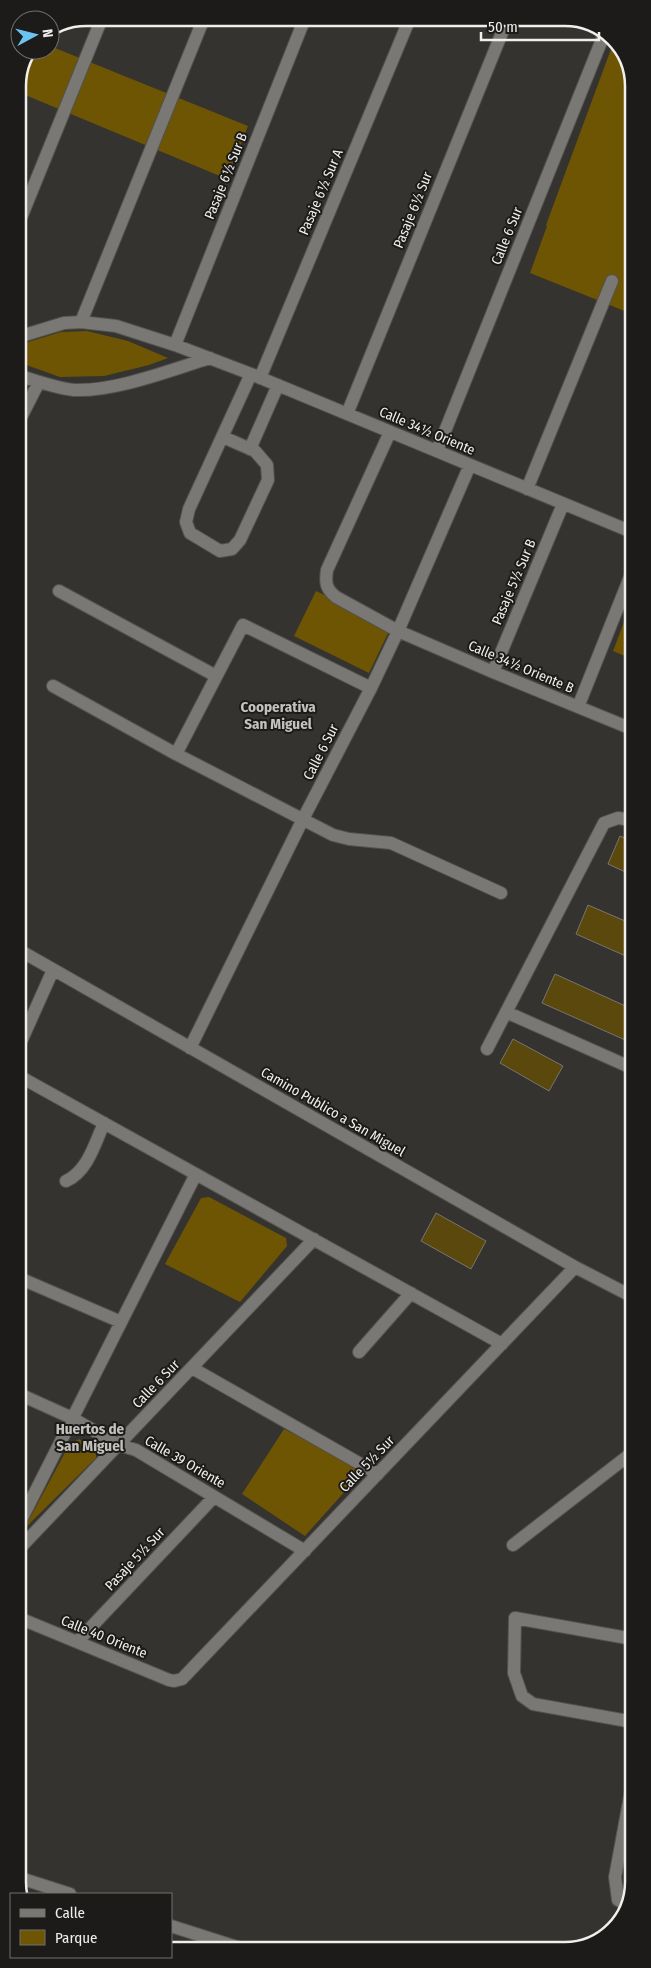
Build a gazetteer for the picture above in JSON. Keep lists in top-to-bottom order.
{
  "streets": {
    "street": [
      "Pasaje 6½ Sur B",
      "Pasaje 6½ Sur A",
      "Pasaje 6½ Sur",
      "Calle 6 Sur",
      "Calle 34½ Oriente",
      "Pasaje 5½ Sur B",
      "Calle 34½ Oriente B",
      "Camino Publico a San Miguel",
      "Calle 39 Oriente",
      "Calle 5½ Sur",
      "Pasaje 5½ Sur",
      "Calle 40 Oriente"
    ]
  },
  "crossings": [
    ["Pasaje 6½ Sur B", "Calle 34½ Oriente"],
    ["Pasaje 6½ Sur A", "Calle 34½ Oriente"],
    ["Pasaje 6½ Sur", "Calle 34½ Oriente"],
    ["Calle 6 Sur", "Calle 34½ Oriente"],
    ["Calle 6 Sur", "Calle 34½ Oriente B"],
    ["Calle 6 Sur", "Camino Publico a San Miguel"],
    ["Calle 6 Sur", "Calle 39 Oriente"],
    ["Calle 34½ Oriente", "Pasaje 5½ Sur B"],
    ["Calle 34½ Oriente", "Calle 34½ Oriente B"],
    ["Pasaje 5½ Sur B", "Calle 34½ Oriente B"],
    ["Camino Publico a San Miguel", "Calle 5½ Sur"],
    ["Calle 39 Oriente", "Calle 5½ Sur"],
    ["Calle 39 Oriente", "Pasaje 5½ Sur"],
    ["Calle 5½ Sur", "Calle 40 Oriente"],
    ["Pasaje 5½ Sur", "Calle 40 Oriente"]
  ],
  "districts": ["Cooperativa San Miguel", "Huertos de San Miguel"],
  "legend": ["Calle", "Parque"],
  "scale_bar": "50 m",
  "north": "right"
}
